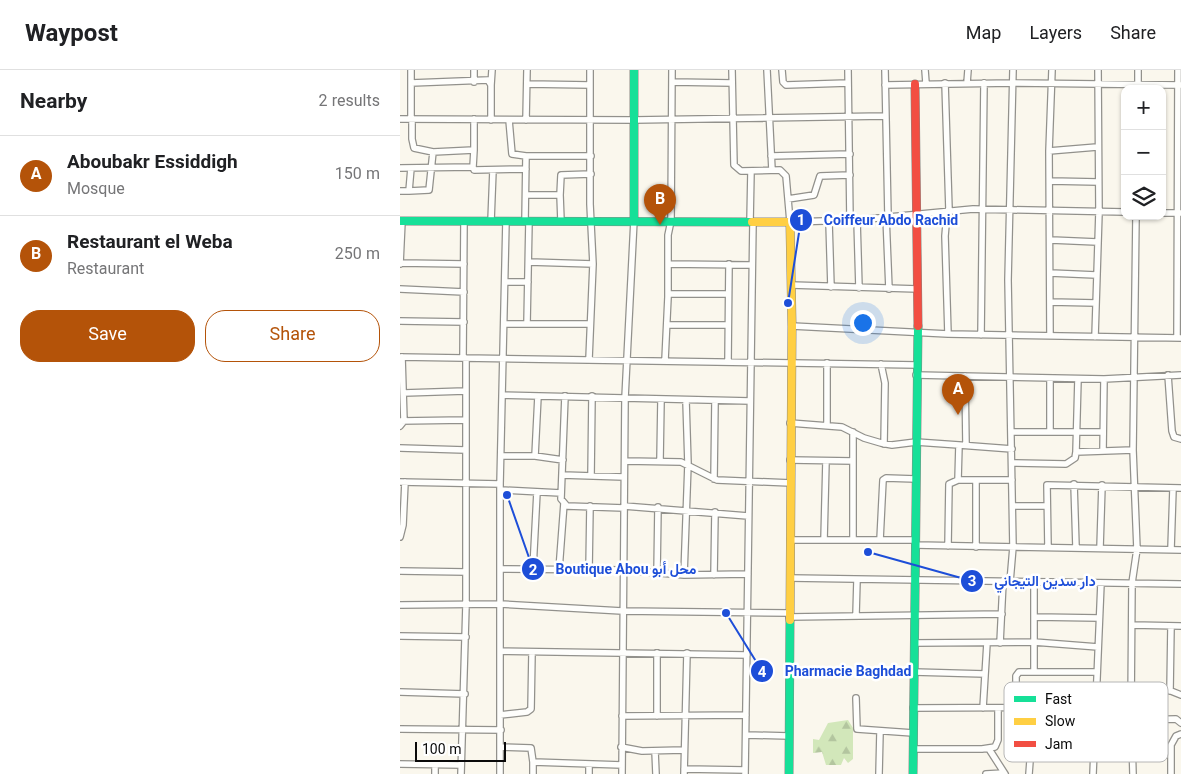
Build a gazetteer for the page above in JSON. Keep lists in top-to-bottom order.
{
  "places": [
    "Coiffeur Abdo Rachid",
    "Boutique Abou محل أبو",
    "دار سدين التيجاني",
    "Pharmacie Baghdad"
  ],
  "legend": ["Fast", "Slow", "Jam"],
  "scale_bar": "100 m",
  "page": {
    "header": "Waypost",
    "nav": ["Map", "Layers", "Share"],
    "heading": ["Nearby", "2 results"],
    "map_buttons": ["+", "−"],
    "list": [
      {
        "mark": "A",
        "name": "Aboubakr Essiddigh",
        "note": "Mosque",
        "value": "150 m"
      },
      {
        "mark": "B",
        "name": "Restaurant el Weba",
        "note": "Restaurant",
        "value": "250 m"
      }
    ],
    "pins": ["B", "A"],
    "buttons": ["Save", "Share"],
    "scale": "100 m"
  }
}
